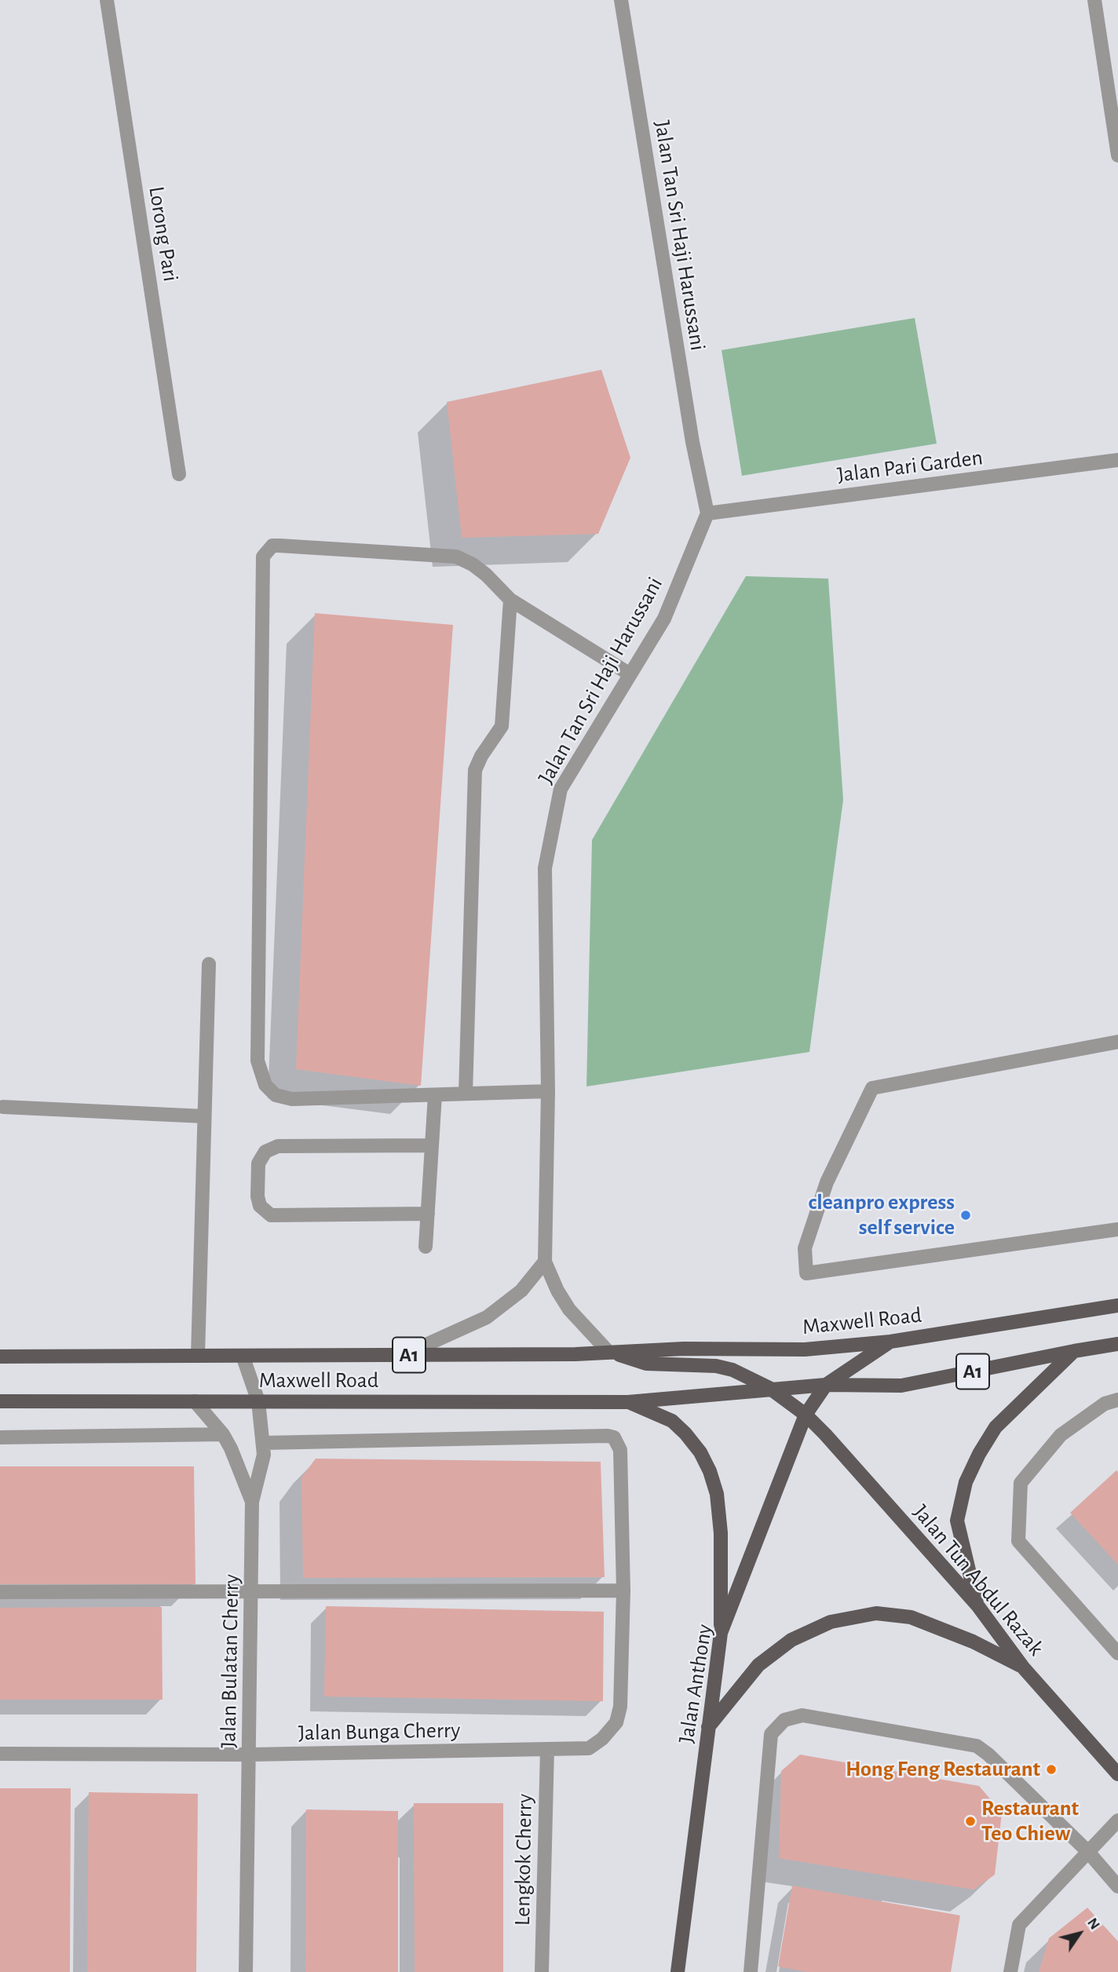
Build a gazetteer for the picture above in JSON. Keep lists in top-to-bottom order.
{
  "streets": {
    "main road": [
      "Maxwell Road",
      "A1",
      "Jalan Tun Abdul Razak",
      "Jalan Anthony"
    ],
    "street": [
      "Lorong Pari",
      "Jalan Tan Sri Haji Harussani",
      "Jalan Pari Garden",
      "Jalan Bulatan Cherry",
      "Jalan Bunga Cherry",
      "Lengkok Cherry"
    ]
  },
  "crossings": [
    ["Jalan Tan Sri Haji Harussani", "Jalan Pari Garden"],
    ["Jalan Tan Sri Haji Harussani", "Maxwell Road"],
    ["Maxwell Road", "Jalan Tun Abdul Razak"],
    ["Maxwell Road", "Jalan Bulatan Cherry"],
    ["Maxwell Road", "Jalan Anthony"],
    ["Jalan Tun Abdul Razak", "Jalan Anthony"],
    ["Jalan Bulatan Cherry", "Jalan Bunga Cherry"],
    ["Jalan Bunga Cherry", "Lengkok Cherry"]
  ],
  "places": ["cleanpro express self service", "Hong Feng Restaurant", "Restaurant Teo Chiew"],
  "north": "top right"
}
